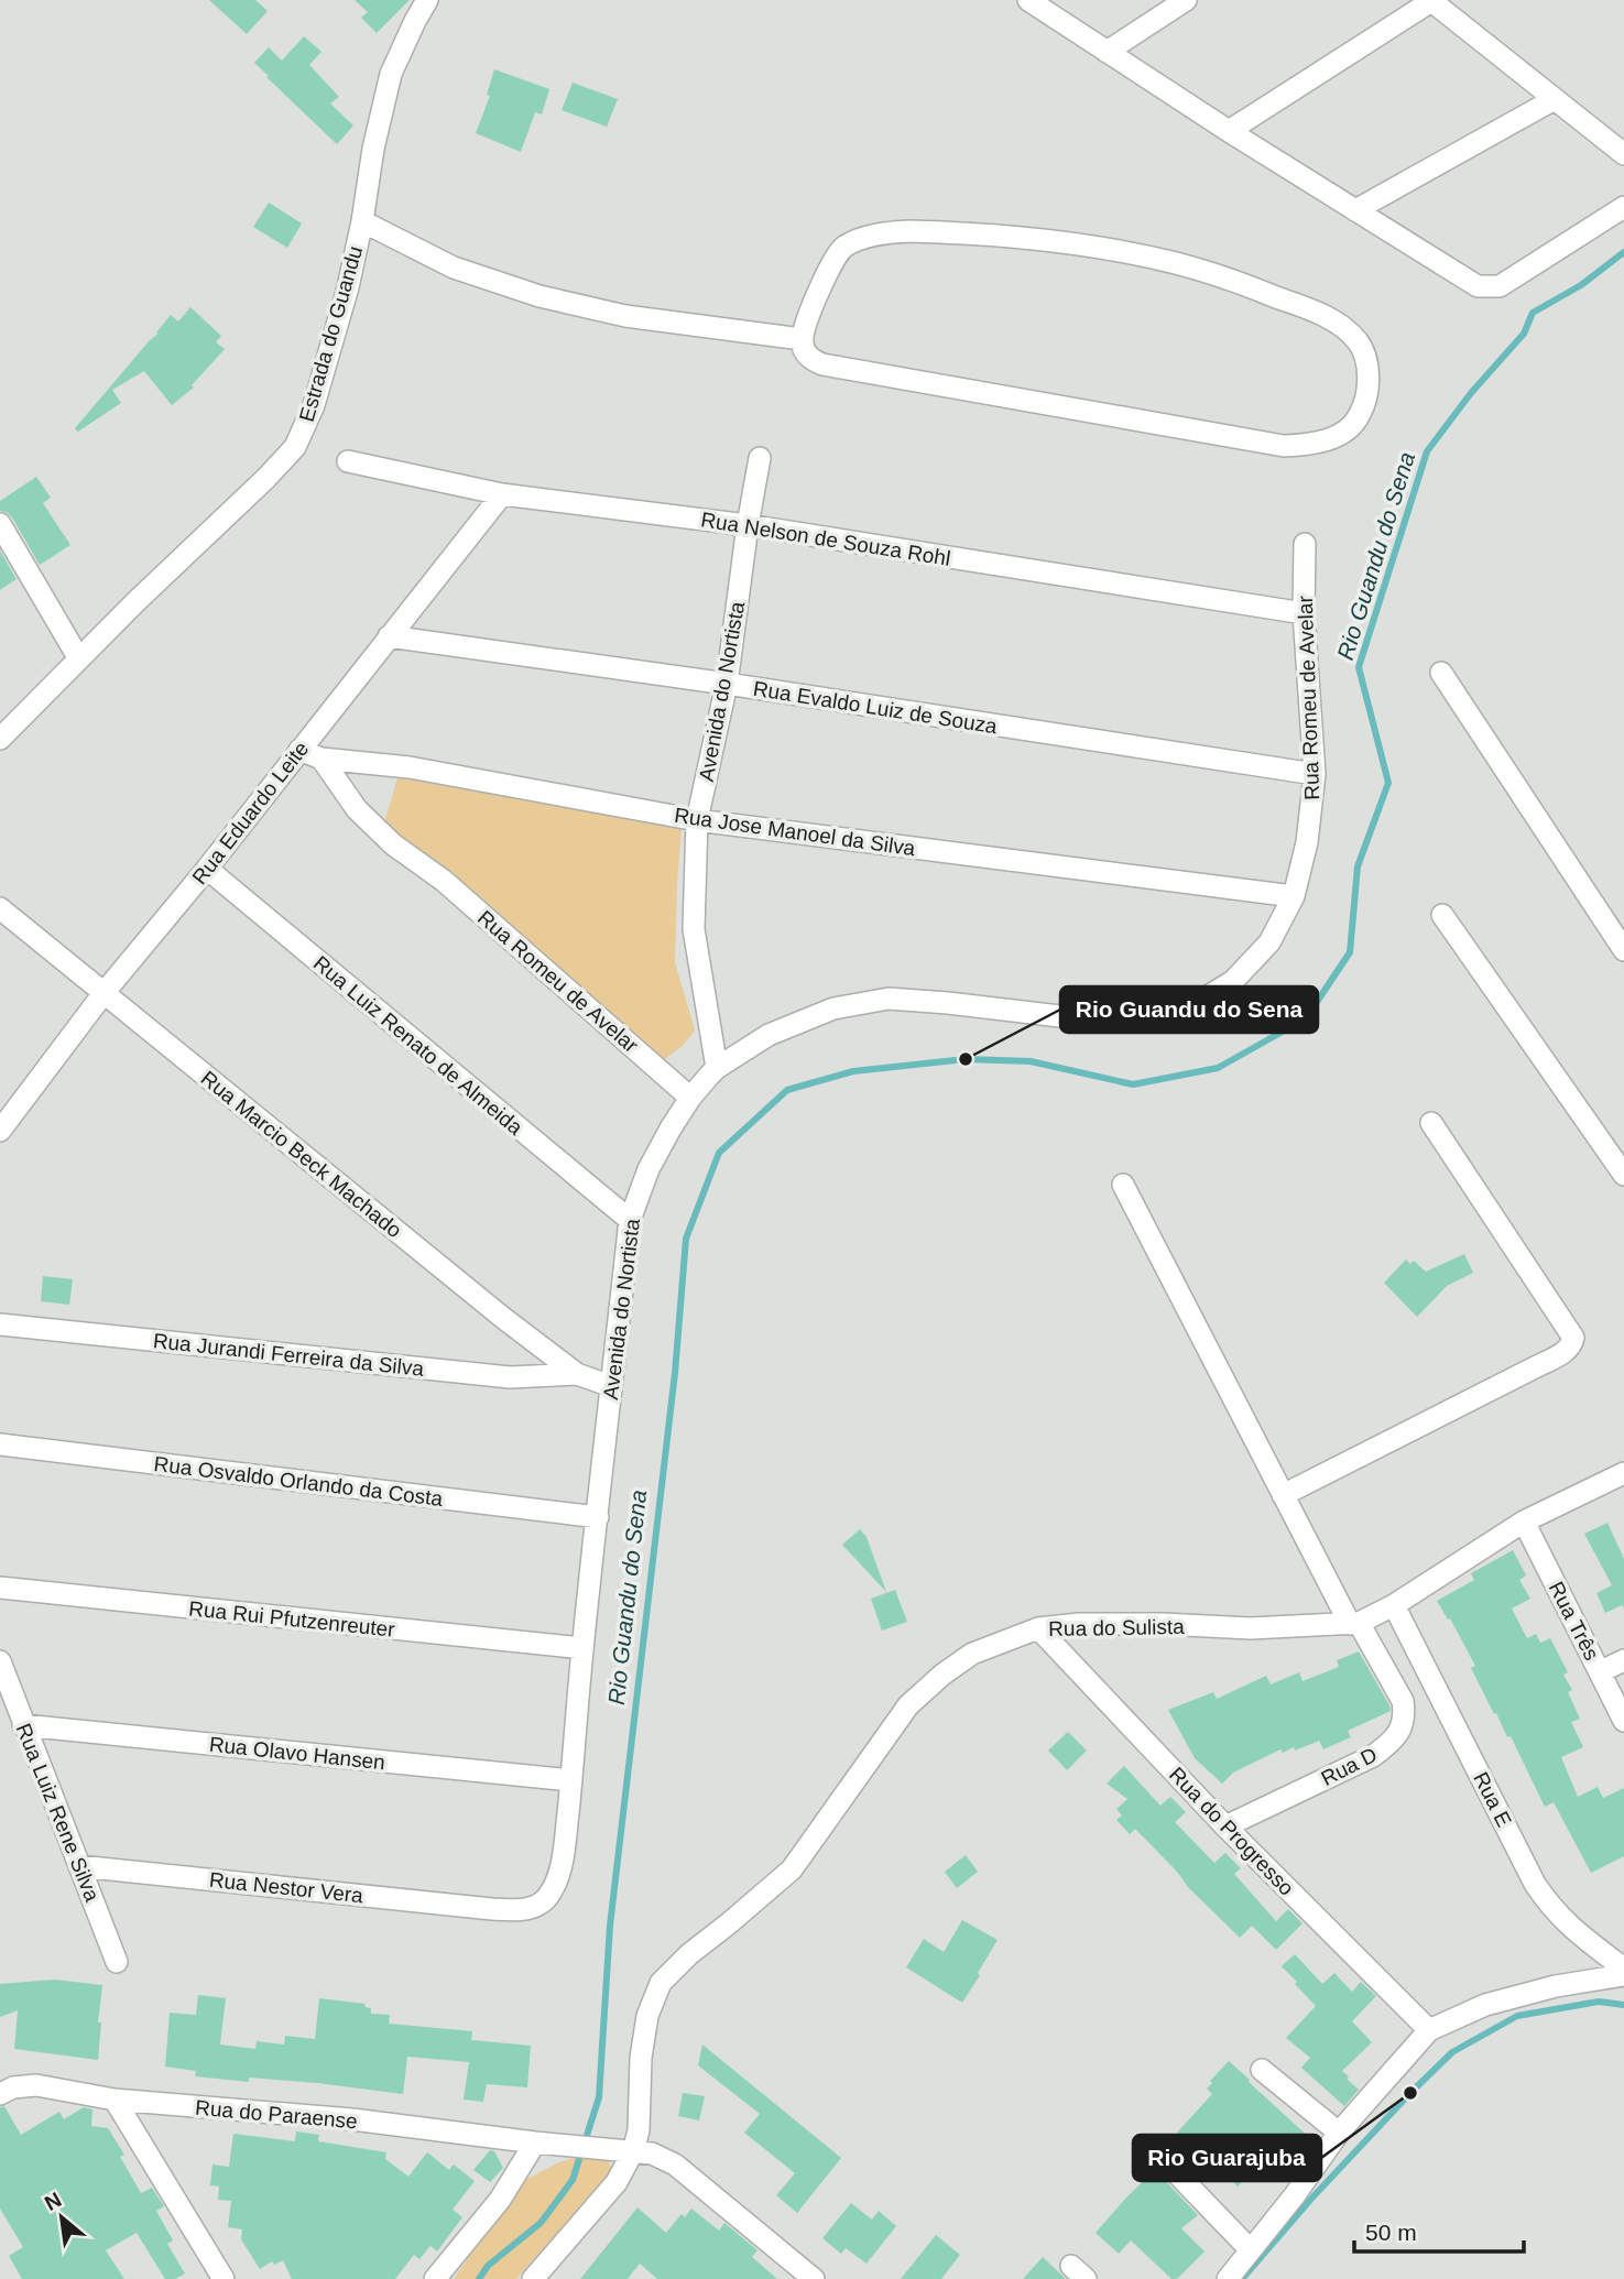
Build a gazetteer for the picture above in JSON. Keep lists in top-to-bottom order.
{
  "streets": {
    "street": [
      "Estrada do Guandu",
      "Rua Nelson de Souza Rohl",
      "Avenida do Nortista",
      "Rua Romeu de Avelar",
      "Rua Evaldo Luiz de Souza",
      "Rua Eduardo Leite",
      "Rua Jose Manoel da Silva",
      "Rua Luiz Renato de Almeida",
      "Rua Marcio Beck Machado",
      "Rua Jurandi Ferreira da Silva",
      "Rua Osvaldo Orlando da Costa",
      "Rua Rui Pfutzenreuter",
      "Rua Três",
      "Rua do Sulista",
      "Rua Olavo Hansen",
      "Rua D",
      "Rua E",
      "Rua Luiz Rene Silva",
      "Rua do Progresso",
      "Rua Nestor Vera",
      "Rua do Paraense"
    ]
  },
  "crossings": [
    ["Rua Nelson de Souza Rohl", "Avenida do Nortista"],
    ["Rua Nelson de Souza Rohl", "Rua Romeu de Avelar"],
    ["Rua Nelson de Souza Rohl", "Rua Eduardo Leite"],
    ["Avenida do Nortista", "Rua Romeu de Avelar"],
    ["Avenida do Nortista", "Rua Evaldo Luiz de Souza"],
    ["Avenida do Nortista", "Rua Jose Manoel da Silva"],
    ["Avenida do Nortista", "Rua Luiz Renato de Almeida"],
    ["Avenida do Nortista", "Rua Marcio Beck Machado"],
    ["Avenida do Nortista", "Rua Osvaldo Orlando da Costa"],
    ["Avenida do Nortista", "Rua Rui Pfutzenreuter"],
    ["Avenida do Nortista", "Rua Olavo Hansen"],
    ["Avenida do Nortista", "Rua Nestor Vera"],
    ["Rua Romeu de Avelar", "Rua Evaldo Luiz de Souza"],
    ["Rua Romeu de Avelar", "Rua Jose Manoel da Silva"],
    ["Rua Evaldo Luiz de Souza", "Rua Eduardo Leite"],
    ["Rua Eduardo Leite", "Rua Jose Manoel da Silva"],
    ["Rua Eduardo Leite", "Rua Luiz Renato de Almeida"],
    ["Rua Eduardo Leite", "Rua Marcio Beck Machado"],
    ["Rua Marcio Beck Machado", "Rua Jurandi Ferreira da Silva"],
    ["Rua Três", "Rua do Sulista"],
    ["Rua do Sulista", "Rua D"],
    ["Rua do Sulista", "Rua E"],
    ["Rua do Sulista", "Rua do Progresso"],
    ["Rua do Sulista", "Rua do Paraense"],
    ["Rua Olavo Hansen", "Rua Luiz Rene Silva"],
    ["Rua D", "Rua do Progresso"],
    ["Rua Luiz Rene Silva", "Rua Nestor Vera"]
  ],
  "water": ["Rio Guandu do Sena"],
  "places": ["Rio Guandu do Sena", "Rio Guarajuba"],
  "scale_bar": "50 m",
  "north": "top left"
}
